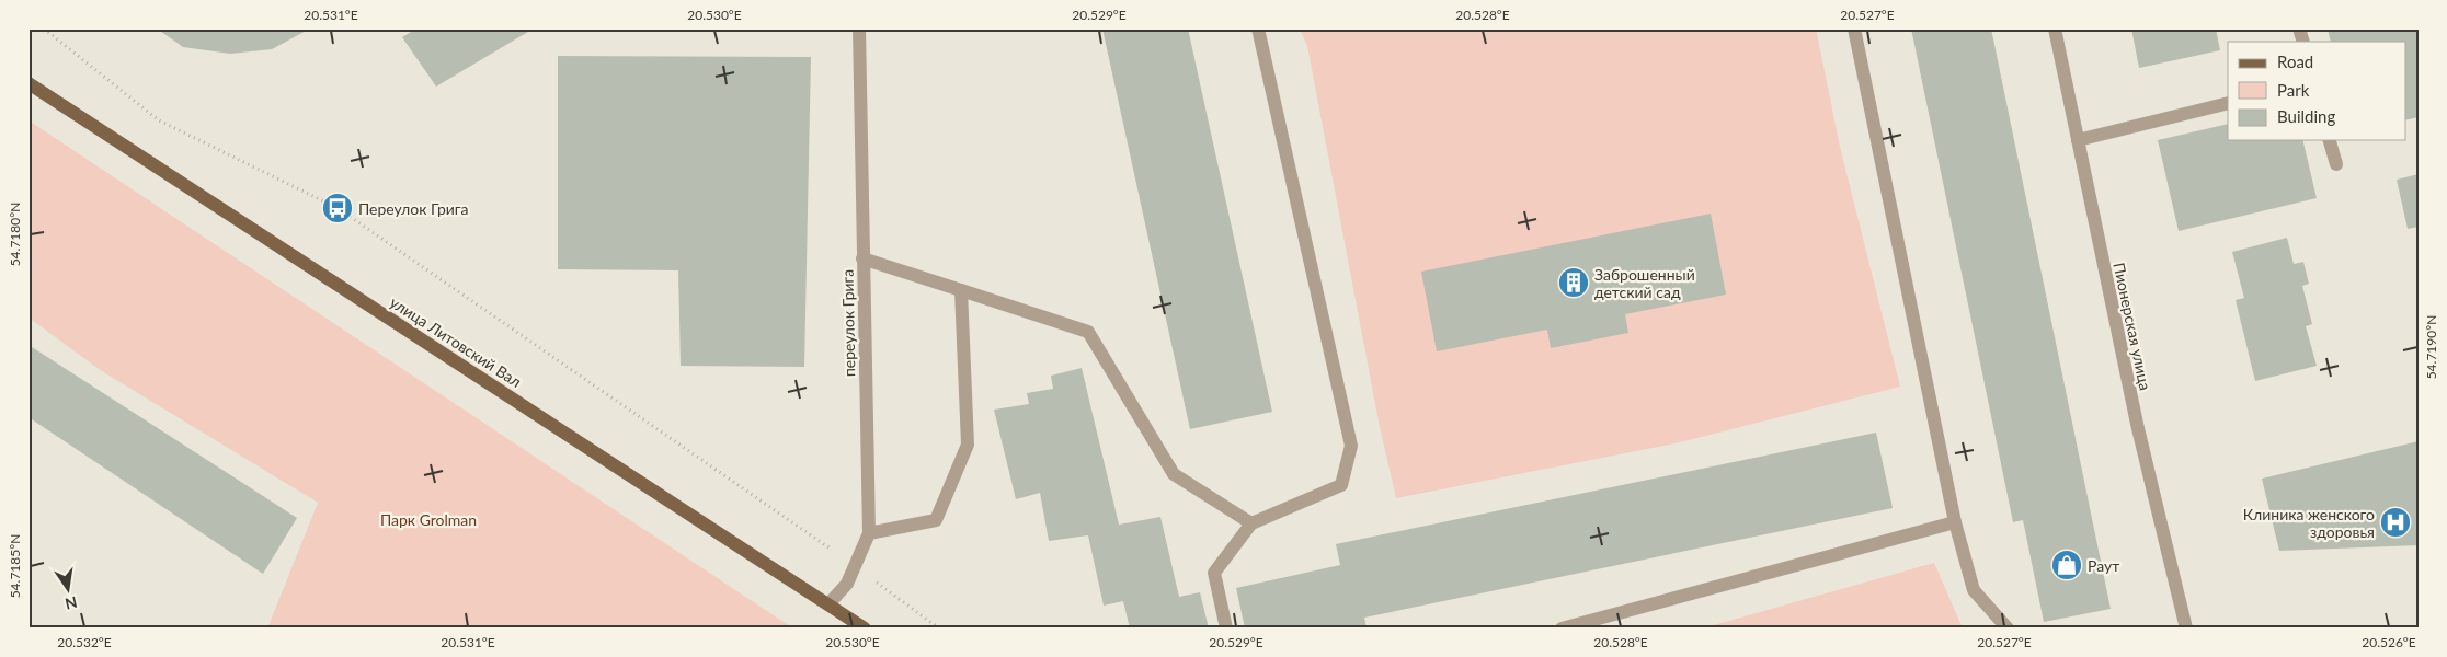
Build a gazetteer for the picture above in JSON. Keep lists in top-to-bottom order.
{
  "streets": {
    "main road": ["улица Литовский Вал"],
    "street": ["переулок Грига", "Пионерская улица"]
  },
  "crossings": [
    ["переулок Грига", "улица Литовский Вал"]
  ],
  "parks": ["Парк Grolman"],
  "places": {
    "bus stop": ["Переулок Грига"],
    "building": ["Заброшенный детский сад"],
    "hospital": ["Клиника женского здоровья"],
    "shop": ["Раут"]
  },
  "legend": ["Road", "Park", "Building"],
  "north": "bottom",
  "coordinates": [
    "20.531°E",
    "20.530°E",
    "20.529°E",
    "20.528°E",
    "20.527°E",
    "54.7180°N",
    "54.7190°N",
    "54.7185°N",
    "20.532°E",
    "20.526°E"
  ]
}
